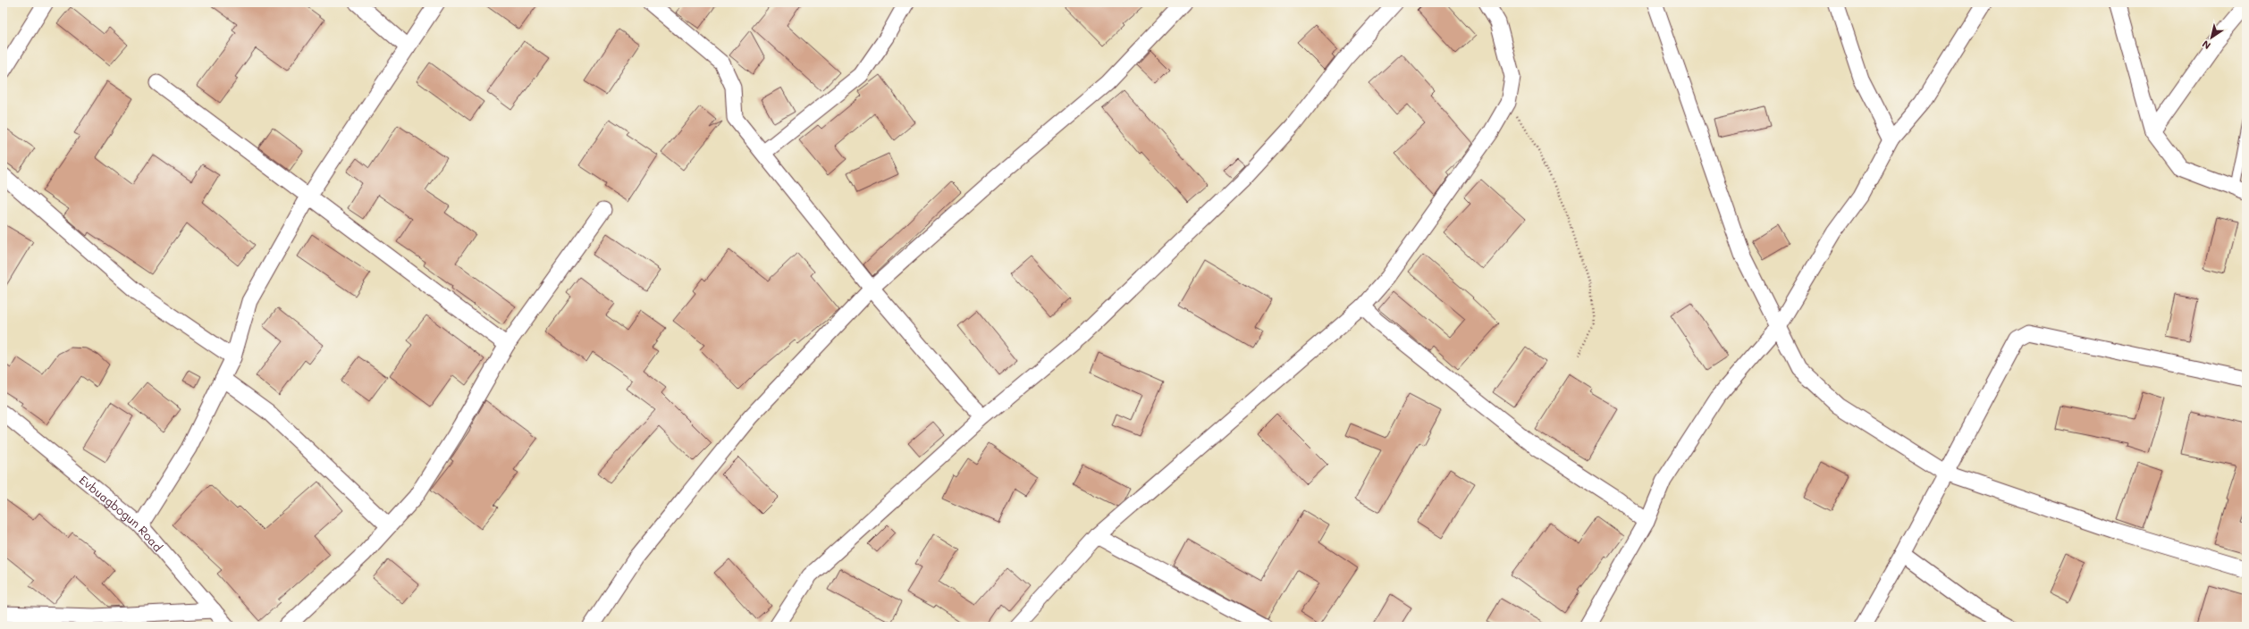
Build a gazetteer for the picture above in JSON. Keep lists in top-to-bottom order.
{
  "streets": {
    "street": ["Evbuagbogun Road"]
  },
  "north": "bottom left"
}
